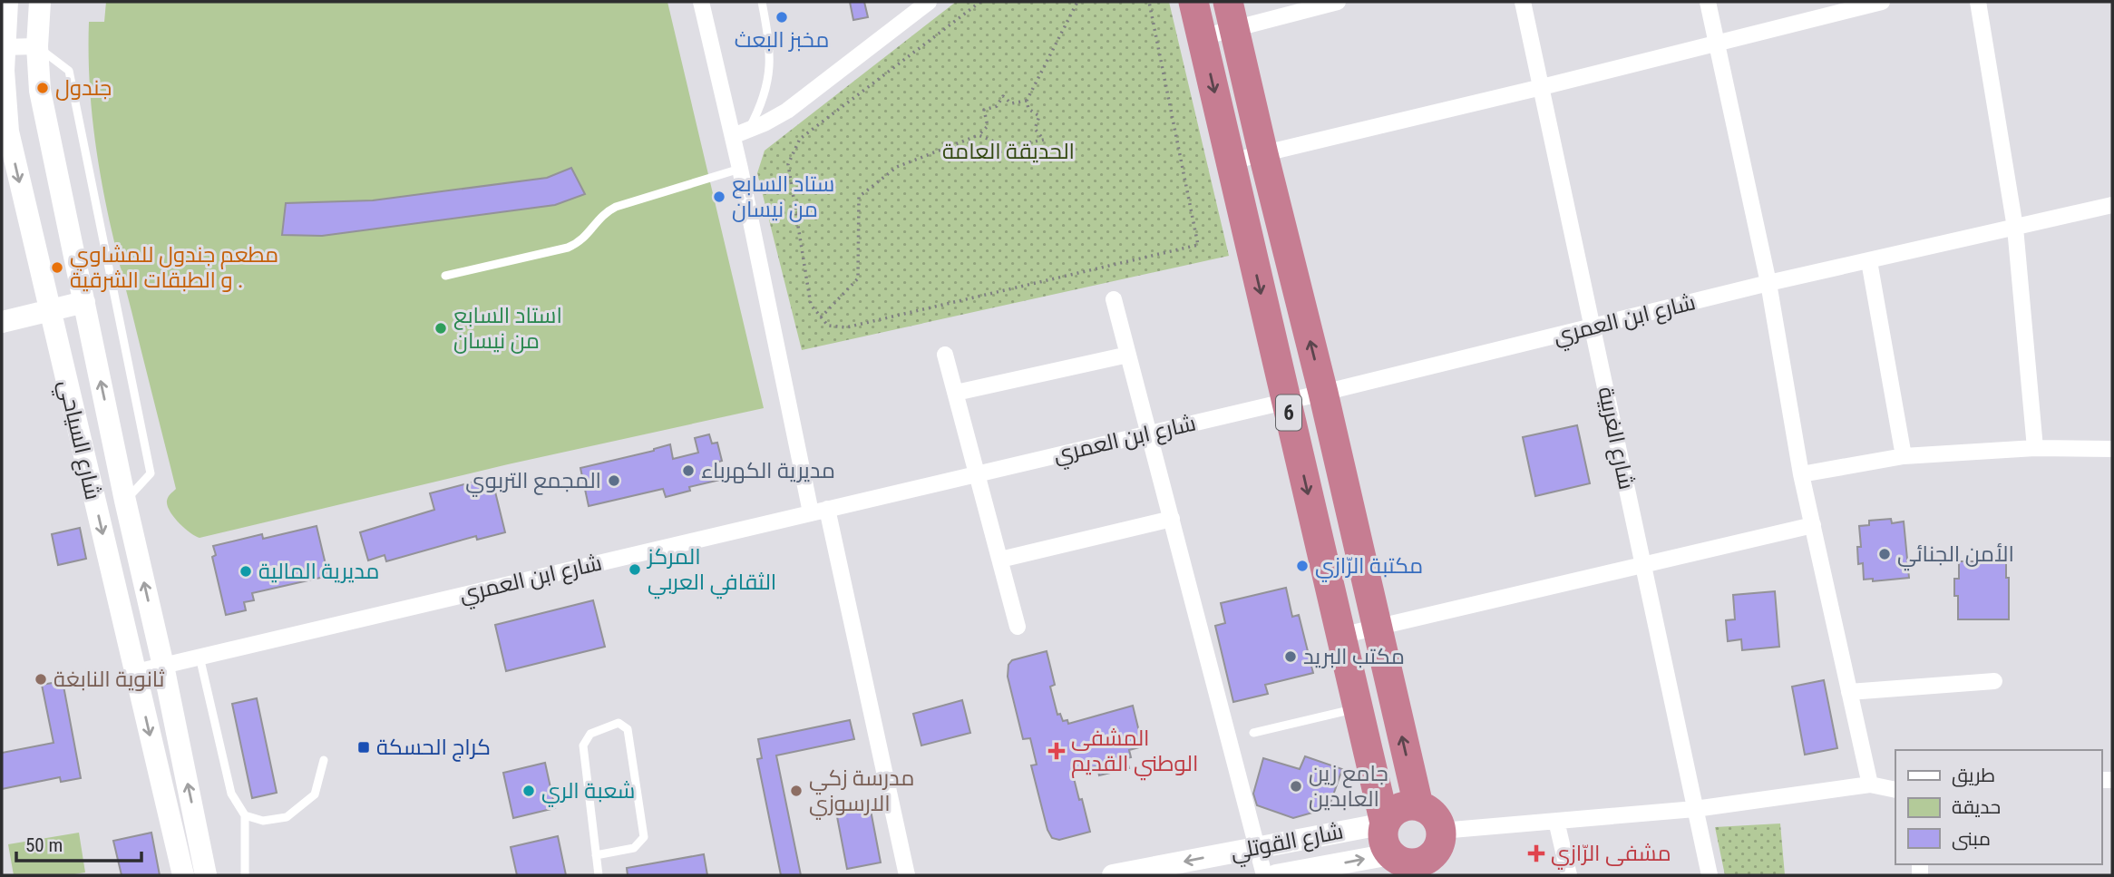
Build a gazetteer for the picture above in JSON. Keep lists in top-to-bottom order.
{
  "streets": {
    "highway": ["6"],
    "street": [
      "شارع ابن العمري",
      "شارع الغربية",
      "شارع السياحي",
      "شارع القوتلي"
    ]
  },
  "crossings": [
    ["شارع ابن العمري", "6"],
    ["شارع ابن العمري", "شارع الغربية"],
    ["شارع ابن العمري", "شارع السياحي"],
    ["6", "شارع القوتلي"]
  ],
  "parks": ["الحديقة العامة"],
  "places": {
    "other": [
      "مخبز البعث",
      "جندول",
      "ستاد السابع من نيسان",
      "مطعم جندول للمشاوي و الطبقات الشرقية .",
      "استاد السابع من نيسان",
      "مديرية الكهرباء",
      "المجمع التربوي",
      "الأمن الجنائي",
      "مكتبة الرّازي",
      "المركز الثقافي العربي",
      "مديرية المالية",
      "مكتب البريد",
      "ثانوية النابغة",
      "جامع زين العابدين",
      "شعبة الري",
      "مدرسة زكي الارسوزي"
    ],
    "transit": ["كراج الحسكة"],
    "health": ["المشفى الوطني القديم", "مشفى الرّازي"]
  },
  "legend": ["طريق", "حديقة", "مبنى"],
  "scale_bar": "50 m"
}
